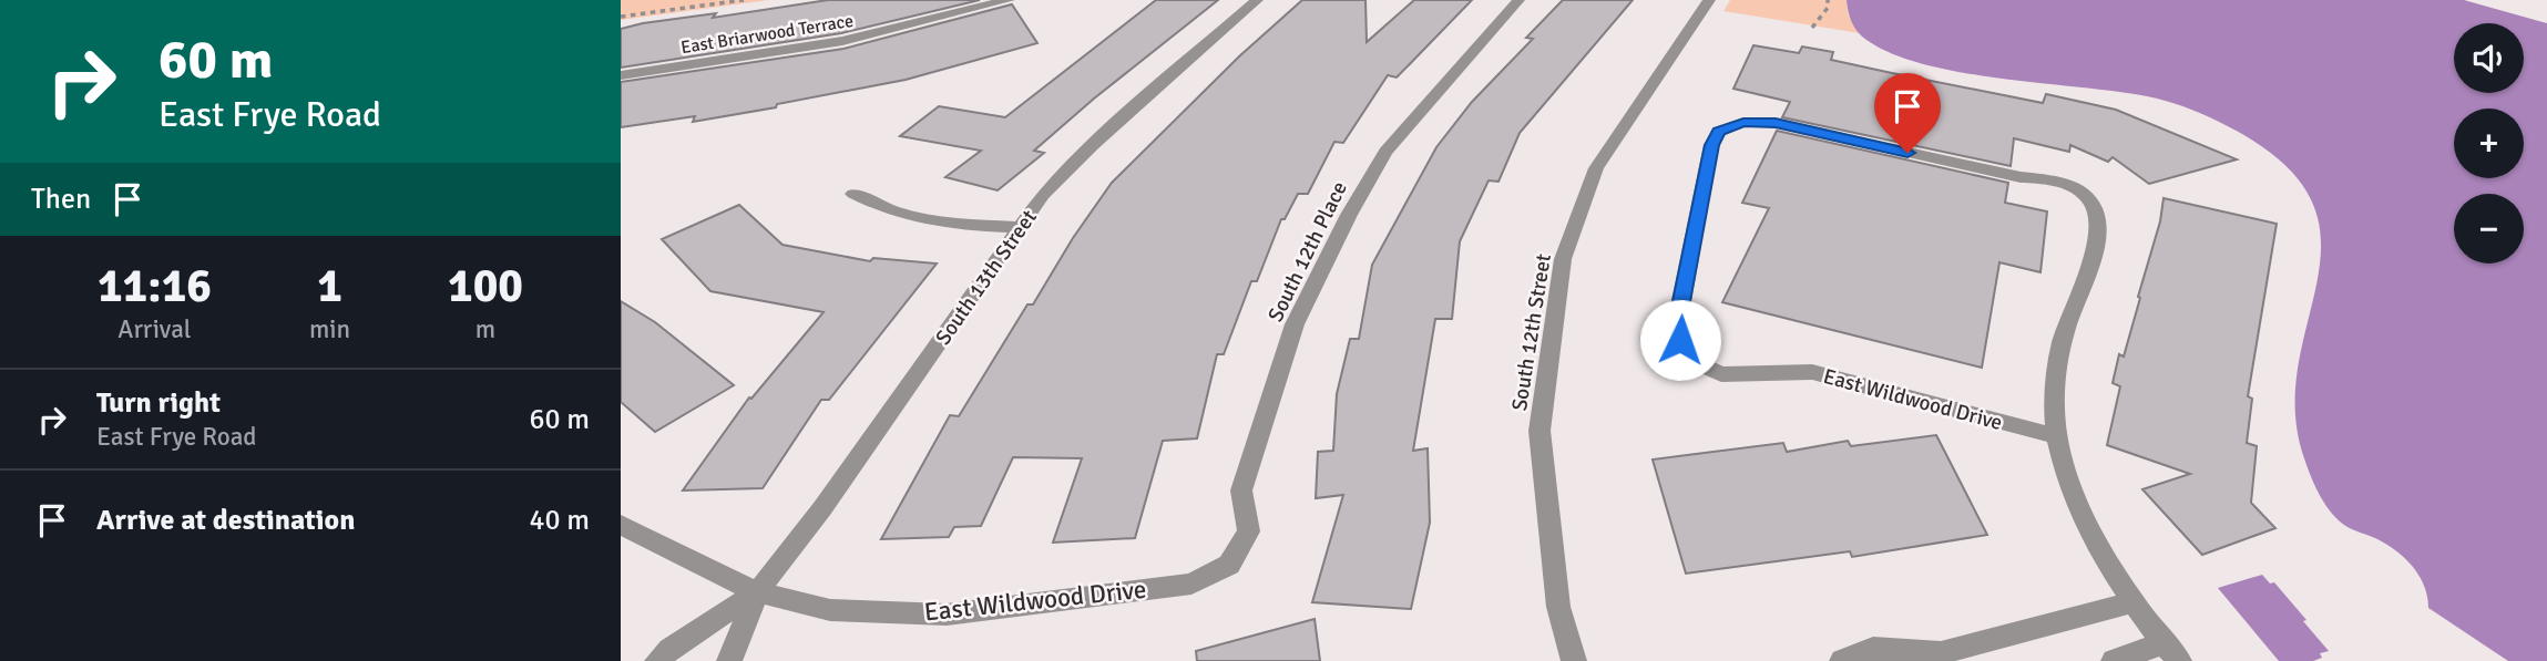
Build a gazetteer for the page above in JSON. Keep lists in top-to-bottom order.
{
  "streets": {
    "street": [
      "East Briarwood Terrace",
      "South 12th Place",
      "South 13th Street",
      "South 12th Street",
      "East Wildwood Drive"
    ]
  },
  "crossings": [
    ["South 12th Place", "East Wildwood Drive"],
    ["South 13th Street", "East Wildwood Drive"]
  ],
  "page": {
    "turn": ["60 m", "East Frye Road"],
    "map_buttons": ["+", "−"],
    "then": "Then",
    "eta": [
      "11:16",
      "Arrival",
      "1",
      "min",
      "100",
      "m"
    ],
    "list": [
      {
        "name": "Turn right",
        "note": "East Frye Road",
        "value": "60 m"
      },
      {
        "name": "Arrive at destination",
        "value": "40 m"
      }
    ]
  }
}
